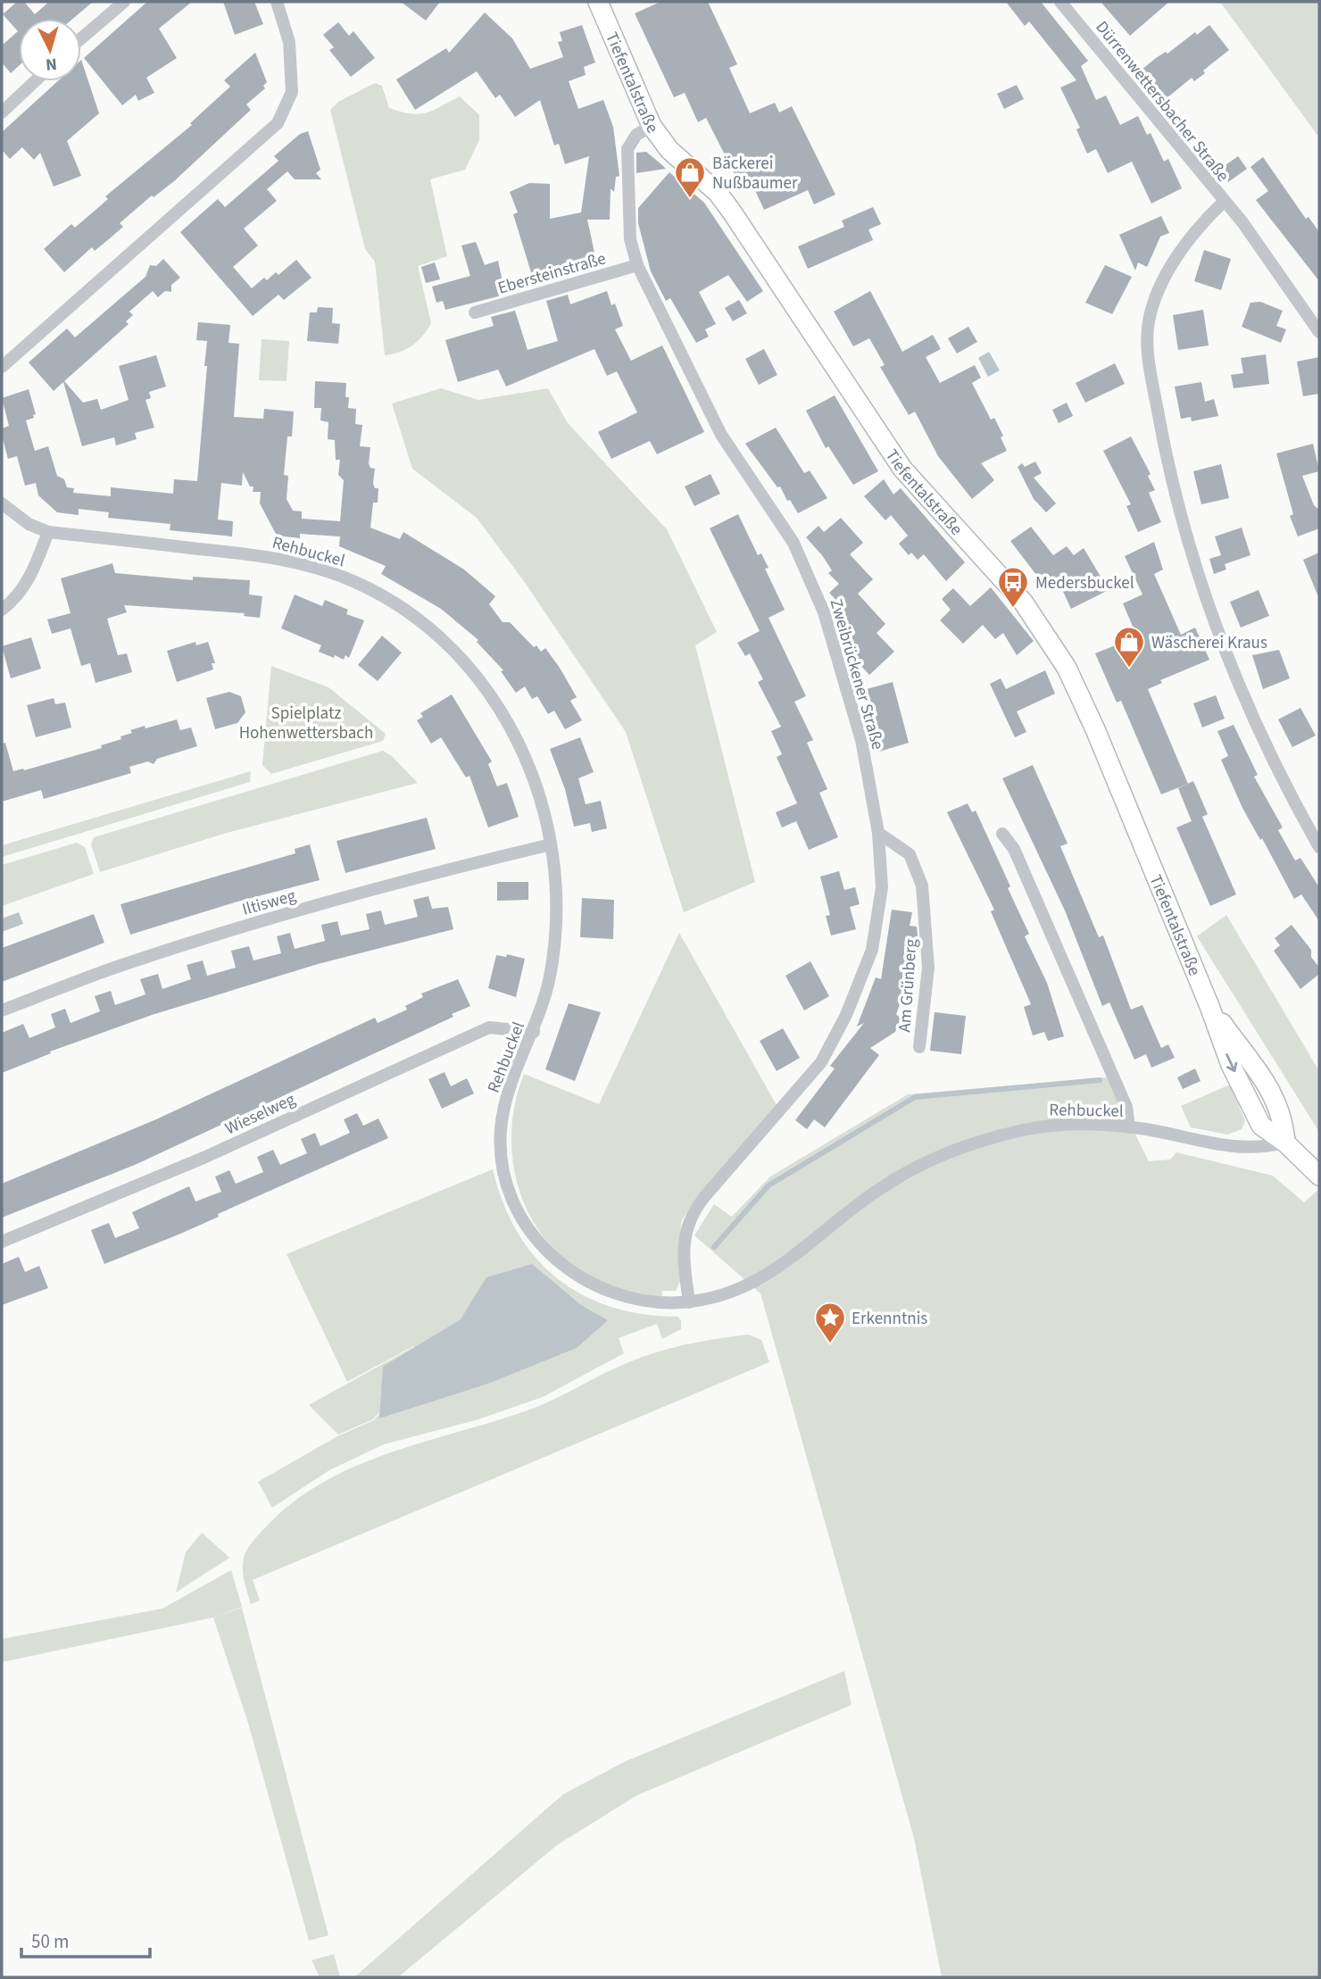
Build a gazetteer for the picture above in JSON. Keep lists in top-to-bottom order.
{
  "streets": {
    "street": [
      "Tiefentalstraße",
      "Dürrenwettersbacher Straße",
      "Ebersteinstraße",
      "Rehbuckel",
      "Zweibrückener Straße",
      "Iltisweg",
      "Am Grünberg",
      "Wieselweg"
    ]
  },
  "crossings": [
    ["Tiefentalstraße", "Rehbuckel"],
    ["Tiefentalstraße", "Zweibrückener Straße"],
    ["Ebersteinstraße", "Zweibrückener Straße"],
    ["Rehbuckel", "Zweibrückener Straße"],
    ["Rehbuckel", "Iltisweg"],
    ["Rehbuckel", "Wieselweg"],
    ["Zweibrückener Straße", "Am Grünberg"]
  ],
  "parks": ["Spielplatz Hohenwettersbach"],
  "places": {
    "shop": ["Bäckerei Nußbaumer", "Wäscherei Kraus"],
    "bus stop": ["Medersbuckel"],
    "place": ["Erkenntnis"]
  },
  "scale_bar": "50 m",
  "north": "bottom"
}
